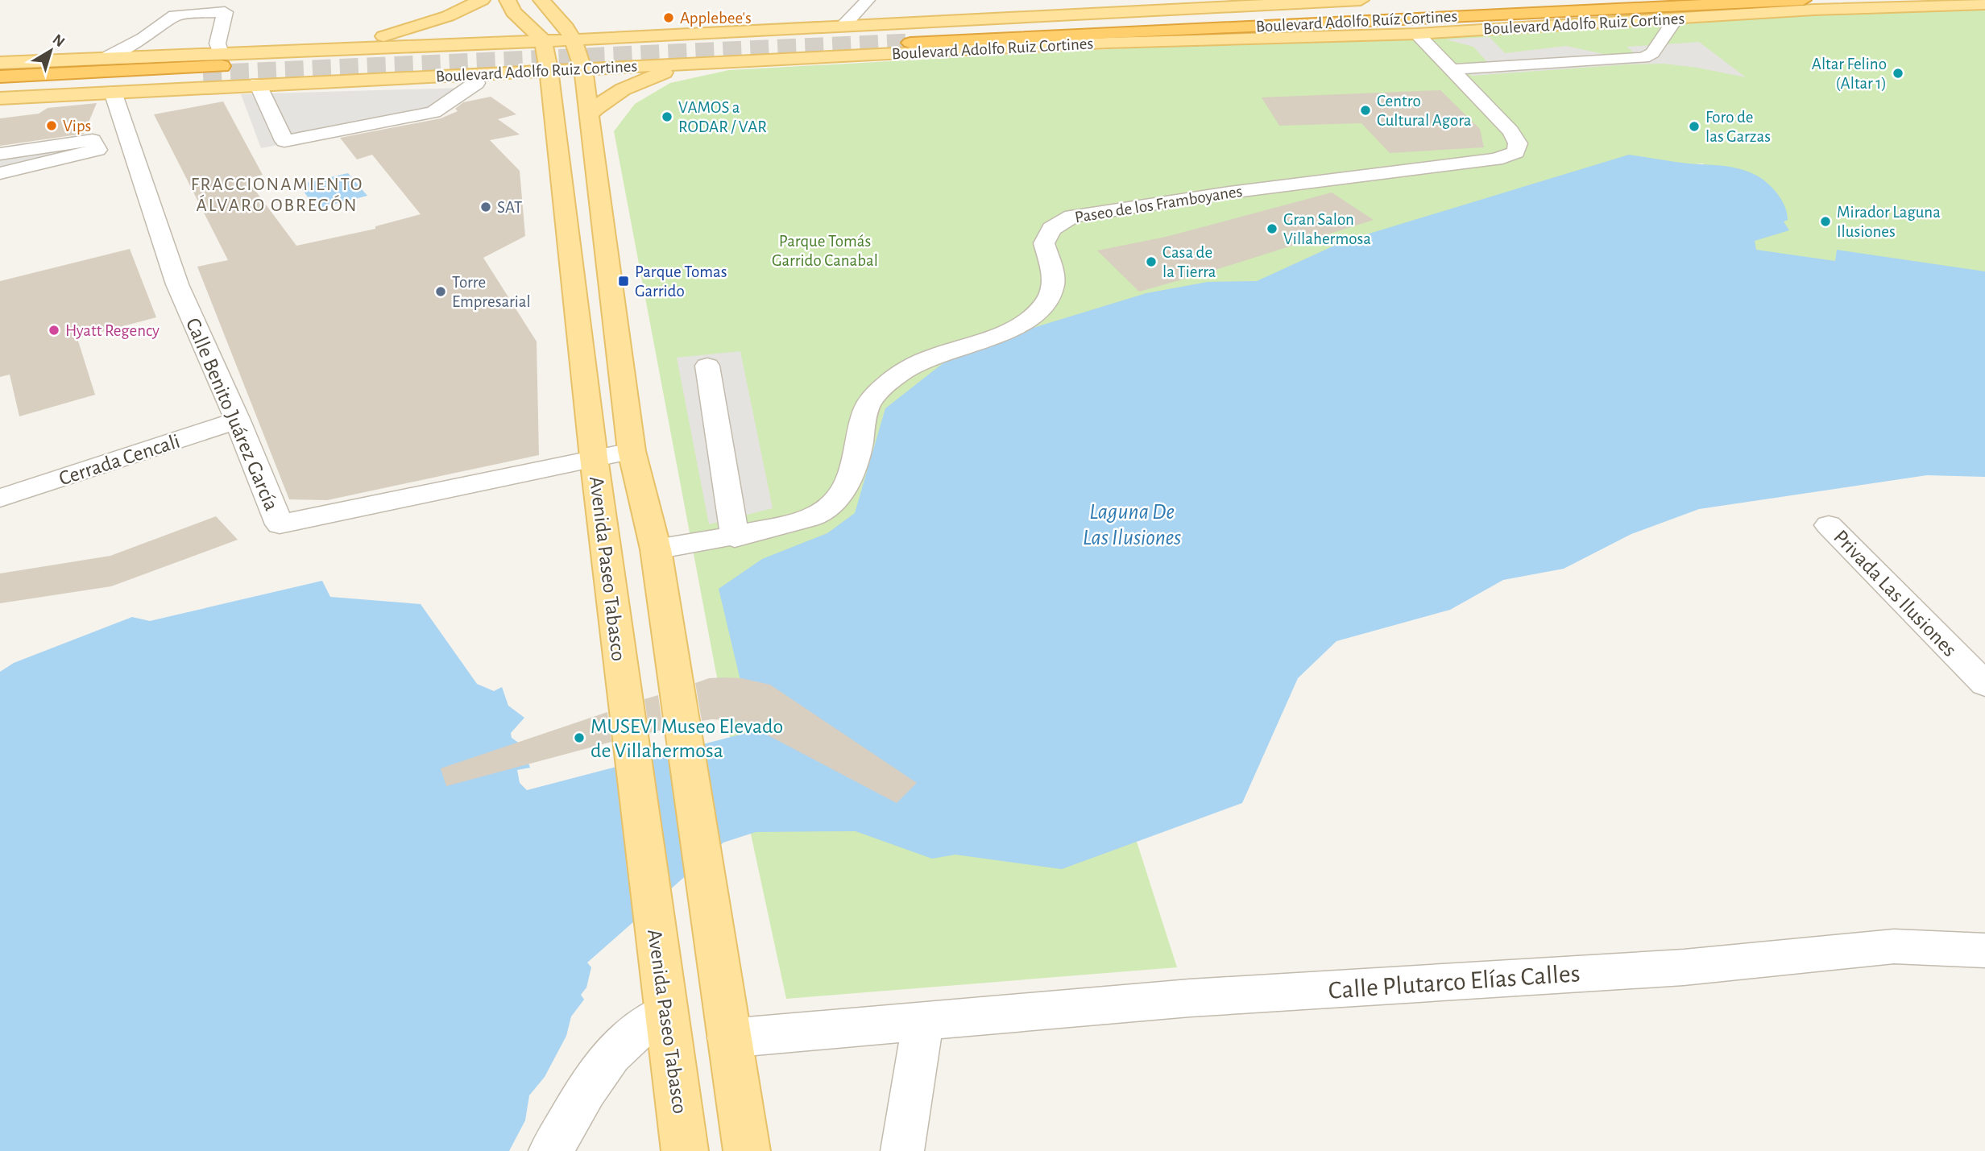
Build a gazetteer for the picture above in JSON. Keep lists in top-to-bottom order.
{
  "streets": {
    "highway": ["Boulevard Adolfo Ruíz Cortines"],
    "main road": ["Boulevard Adolfo Ruiz Cortines", "Avenida Paseo Tabasco"],
    "street": [
      "Paseo de los Framboyanes",
      "Calle Benito Juárez García",
      "Privada Las Ilusiones",
      "Calle Plutarco Elías Calles"
    ],
    "lane": ["Cerrada Cencali"]
  },
  "crossings": [
    ["Boulevard Adolfo Ruíz Cortines", "Boulevard Adolfo Ruiz Cortines"],
    ["Boulevard Adolfo Ruiz Cortines", "Paseo de los Framboyanes"],
    ["Boulevard Adolfo Ruiz Cortines", "Calle Benito Juárez García"],
    ["Boulevard Adolfo Ruiz Cortines", "Avenida Paseo Tabasco"],
    ["Paseo de los Framboyanes", "Avenida Paseo Tabasco"],
    ["Calle Benito Juárez García", "Cerrada Cencali"],
    ["Calle Benito Juárez García", "Avenida Paseo Tabasco"],
    ["Avenida Paseo Tabasco", "Calle Plutarco Elías Calles"]
  ],
  "districts": ["FRACCIONAMIENTO ÁLVARO OBREGÓN"],
  "water": ["Laguna De Las Ilusiones"],
  "parks": ["Parque Tomás Garrido Canabal"],
  "places": {
    "other": [
      "Applebee's",
      "Altar Felino (Altar 1)",
      "Centro Cultural Agora",
      "VAMOS a RODAR / VAR",
      "Vips",
      "Foro de las Garzas",
      "SAT",
      "Mirador Laguna Ilusiones",
      "Gran Salon Villahermosa",
      "Casa de la Tierra",
      "Torre Empresarial",
      "Hyatt Regency",
      "MUSEVI Museo Elevado de Villahermosa"
    ],
    "transit": ["Parque Tomas Garrido"]
  },
  "north": "top right"
}
